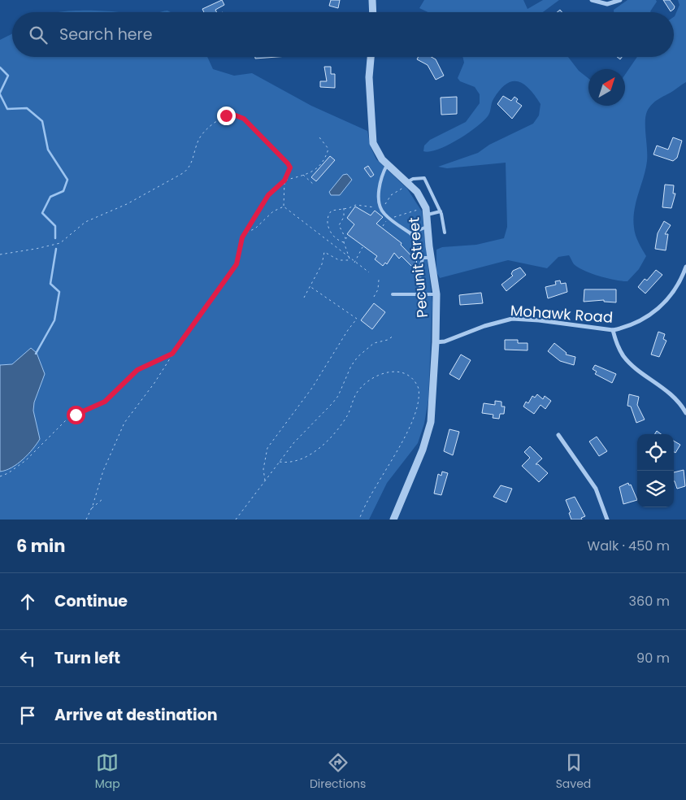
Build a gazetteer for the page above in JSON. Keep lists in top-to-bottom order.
{
  "streets": {
    "street": ["Pecunit Street", "Mohawk Road"]
  },
  "crossings": [
    ["Pecunit Street", "Mohawk Road"]
  ],
  "north": "top right",
  "page": {
    "search": "Search here",
    "heading": ["6 min", "Walk · 450 m"],
    "list": [
      ["Continue", "360 m"],
      ["Turn left", "90 m"],
      "Arrive at destination"
    ],
    "nav": ["Map", "Directions", "Saved"]
  }
}
